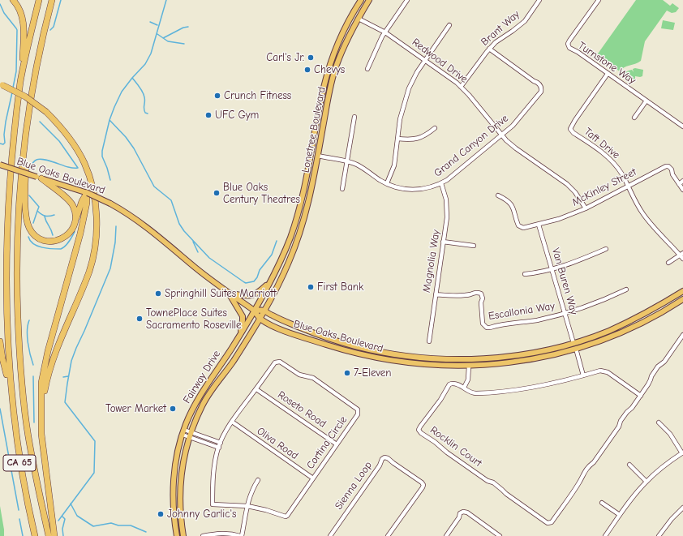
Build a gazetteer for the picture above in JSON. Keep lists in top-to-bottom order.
{
  "streets": {
    "highway": ["CA 65"],
    "main road": ["Lonetree Boulevard", "Blue Oaks Boulevard", "Fairway Drive"],
    "street": [
      "Brant Way",
      "Redwood Drive",
      "Turnstone Way",
      "Taft Drive",
      "Grand Canyon Drive",
      "McKinley Street",
      "Magnolia Way",
      "Van Buren Way",
      "Escallonia Way",
      "Roseto Road",
      "Cortina Circle",
      "Oliva Road",
      "Rocklin Court",
      "Sienna Loop"
    ]
  },
  "crossings": [
    ["Brant Way", "Redwood Drive"],
    ["Brant Way", "Grand Canyon Drive"],
    ["Redwood Drive", "Lonetree Boulevard"],
    ["Redwood Drive", "Grand Canyon Drive"],
    ["Redwood Drive", "McKinley Street"],
    ["Turnstone Way", "Taft Drive"],
    ["Lonetree Boulevard", "Grand Canyon Drive"],
    ["Lonetree Boulevard", "Blue Oaks Boulevard"],
    ["Lonetree Boulevard", "Fairway Drive"],
    ["Taft Drive", "McKinley Street"],
    ["Grand Canyon Drive", "Magnolia Way"],
    ["Blue Oaks Boulevard", "Van Buren Way"],
    ["Blue Oaks Boulevard", "Fairway Drive"],
    ["McKinley Street", "Van Buren Way"],
    ["Magnolia Way", "Escallonia Way"],
    ["Van Buren Way", "Escallonia Way"],
    ["Roseto Road", "Cortina Circle"],
    ["Cortina Circle", "Oliva Road"]
  ],
  "places": [
    "Carl's Jr.",
    "Chevys",
    "Crunch Fitness",
    "UFC Gym",
    "Blue Oaks Century Theatres",
    "First Bank",
    "Springhill Suites Marriott",
    "TownePlace Suites Sacramento Roseville",
    "7-Eleven",
    "Tower Market",
    "Johnny Garlic's"
  ]
}
